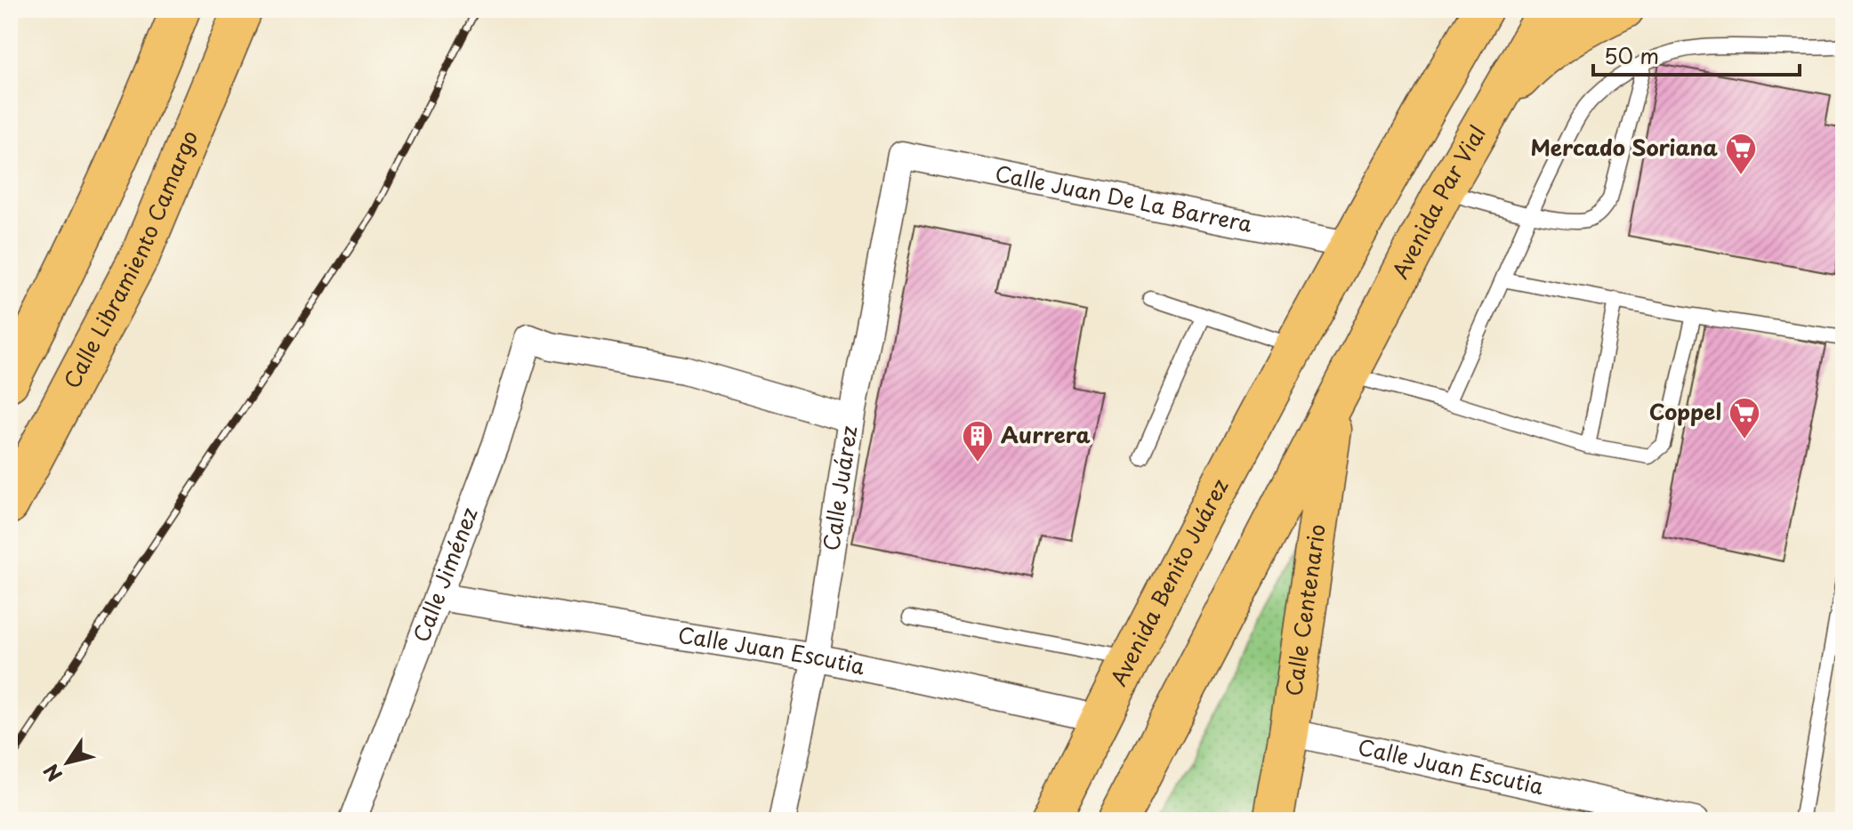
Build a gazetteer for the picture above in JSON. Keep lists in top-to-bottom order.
{
  "streets": {
    "main road": [
      "Avenida Par Vial",
      "Calle Libramiento Camargo",
      "Avenida Benito Juárez",
      "Calle Centenario"
    ],
    "street": [
      "Calle Juan De La Barrera",
      "Calle Juárez",
      "Calle Jiménez",
      "Calle Juan Escutia"
    ]
  },
  "crossings": [
    ["Calle Juan De La Barrera", "Calle Juárez"],
    ["Avenida Par Vial", "Calle Centenario"],
    ["Calle Juárez", "Calle Jiménez"],
    ["Calle Juárez", "Calle Juan Escutia"],
    ["Calle Jiménez", "Calle Juan Escutia"],
    ["Avenida Benito Juárez", "Calle Juan Escutia"],
    ["Calle Centenario", "Calle Juan Escutia"]
  ],
  "places": {
    "supermarket": ["Mercado Soriana", "Coppel"],
    "building": ["Aurrera"]
  },
  "scale_bar": "50 m",
  "north": "bottom left"
}
